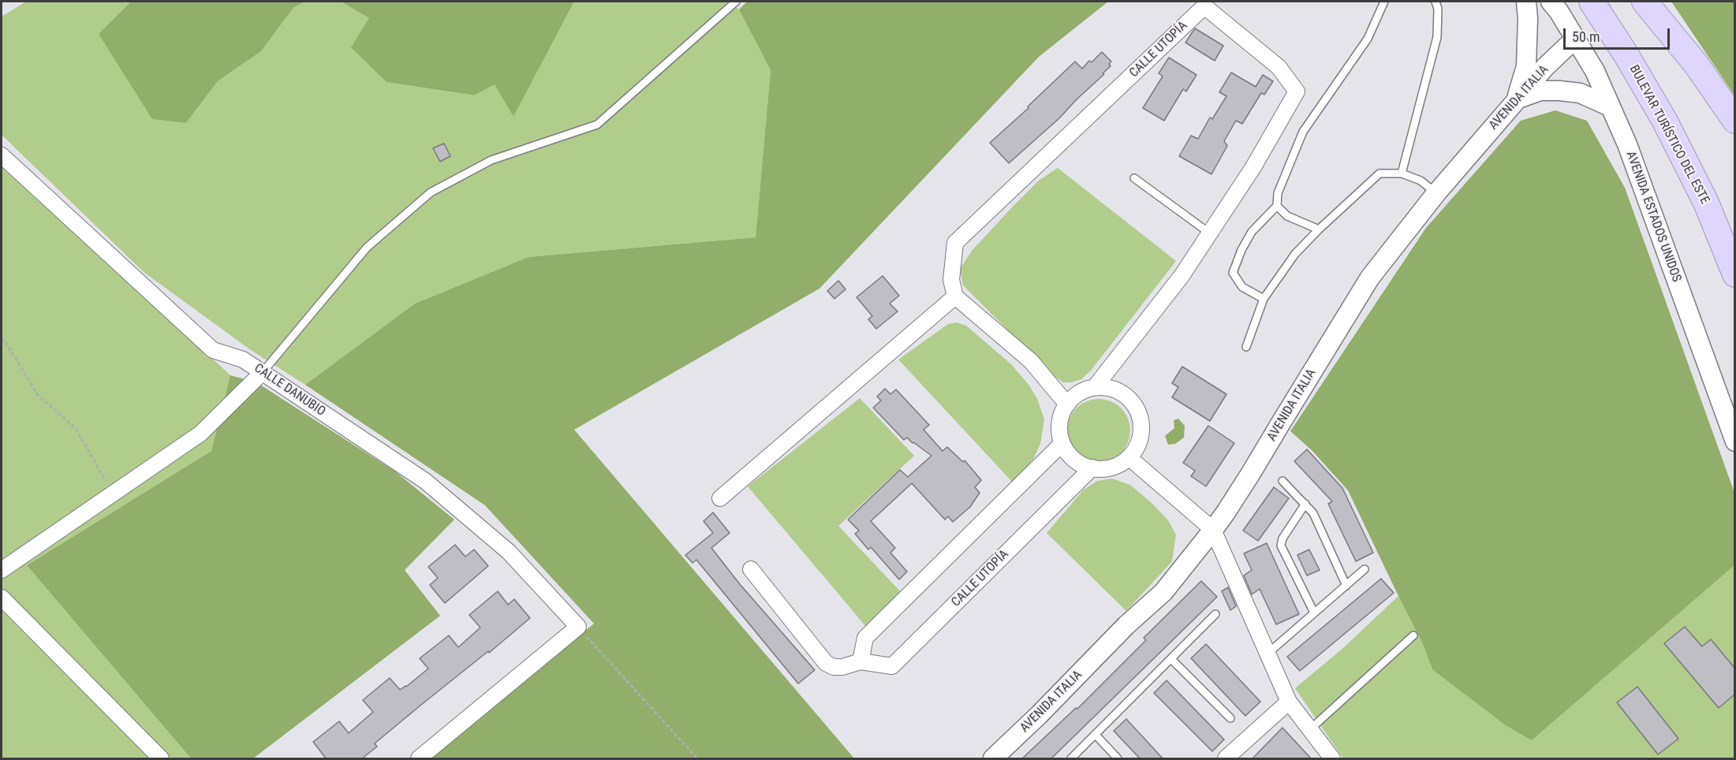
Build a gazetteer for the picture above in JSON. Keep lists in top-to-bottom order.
{
  "streets": {
    "highway": ["BULEVAR TURÍSTICO DEL ESTE"],
    "street": [
      "CALLE UTOPÍA",
      "AVENIDA ITALIA",
      "AVENIDA ESTADOS UNIDOS",
      "CALLE DANUBIO"
    ]
  },
  "crossings": [
    ["AVENIDA ITALIA", "AVENIDA ESTADOS UNIDOS"]
  ],
  "scale_bar": "50 m"
}
